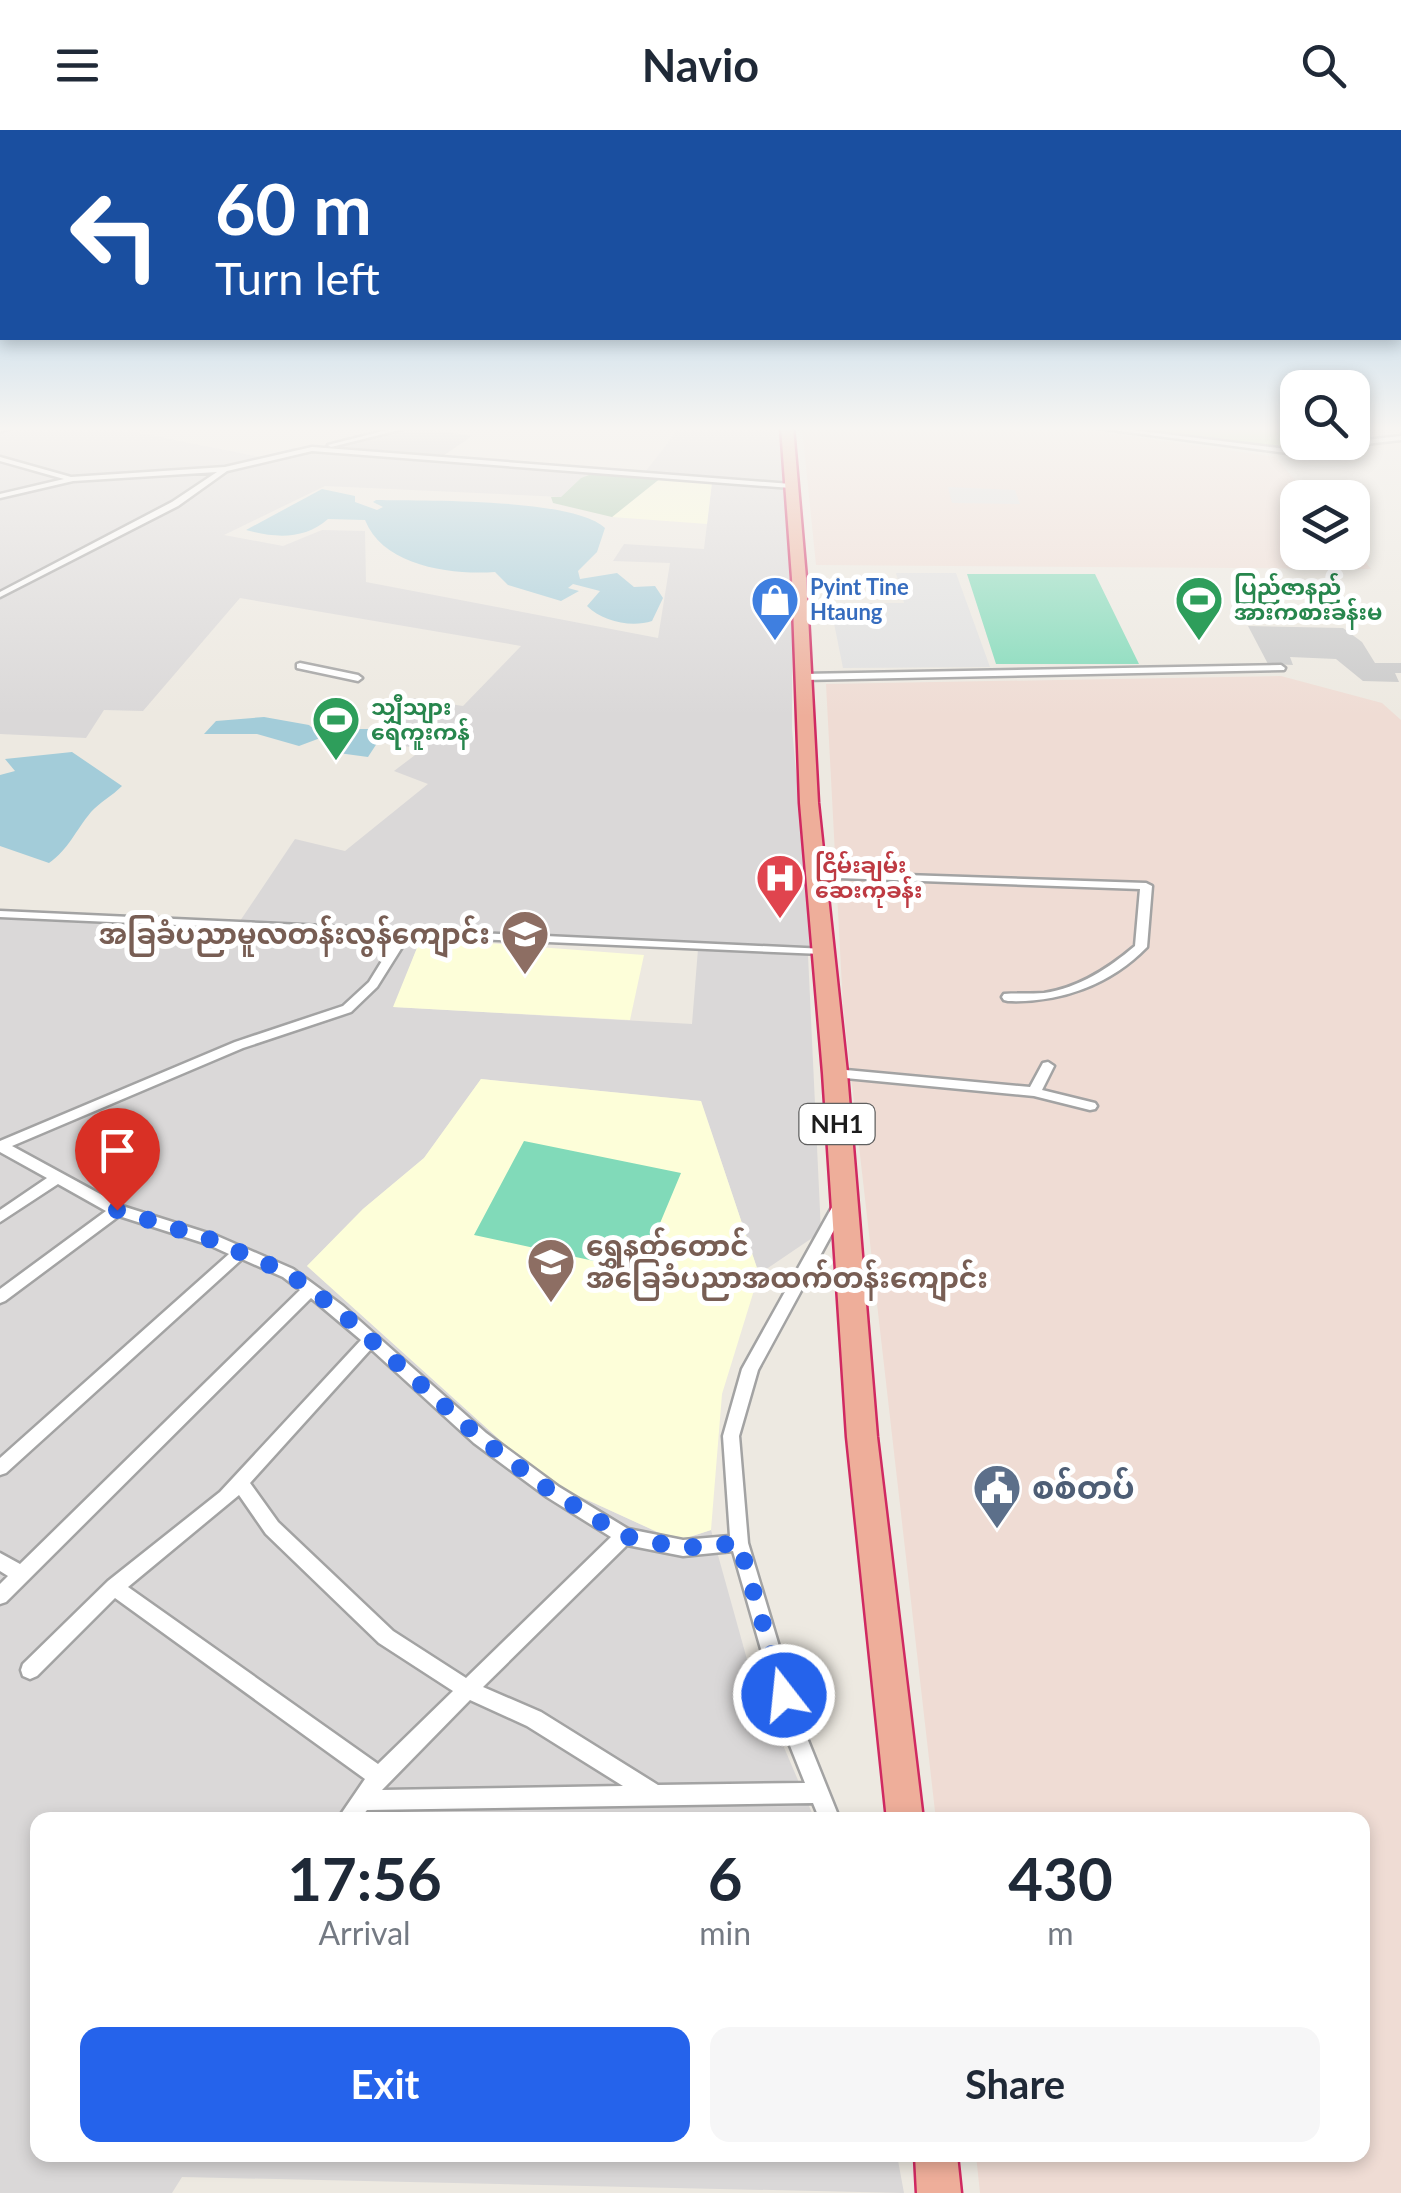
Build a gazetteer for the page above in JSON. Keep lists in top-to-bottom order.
{
  "streets": {
    "highway": ["NH1"]
  },
  "places": {
    "shop": ["Pyint Tine Htaung"],
    "sports": ["ပြည်ဇာနည် အားကစားခန်းမ", "သျှီသျား ရေကူးကန်"],
    "hospital": ["ငြိမ်းချမ်း ဆေးကုခန်း"],
    "school or university": ["အခြခံပညာမူလတန်းလွန်ကျောင်း", "ရွှေနတ်တောင် အခြေခံပညာအထက်တန်းကျောင်း"],
    "public building": ["စစ်တပ်"]
  },
  "page": {
    "header": "Navio",
    "turn": ["60 m", "Turn left"],
    "eta": [
      "17:56",
      "Arrival",
      "6",
      "min",
      "430",
      "m"
    ],
    "buttons": ["Exit", "Share"]
  }
}
